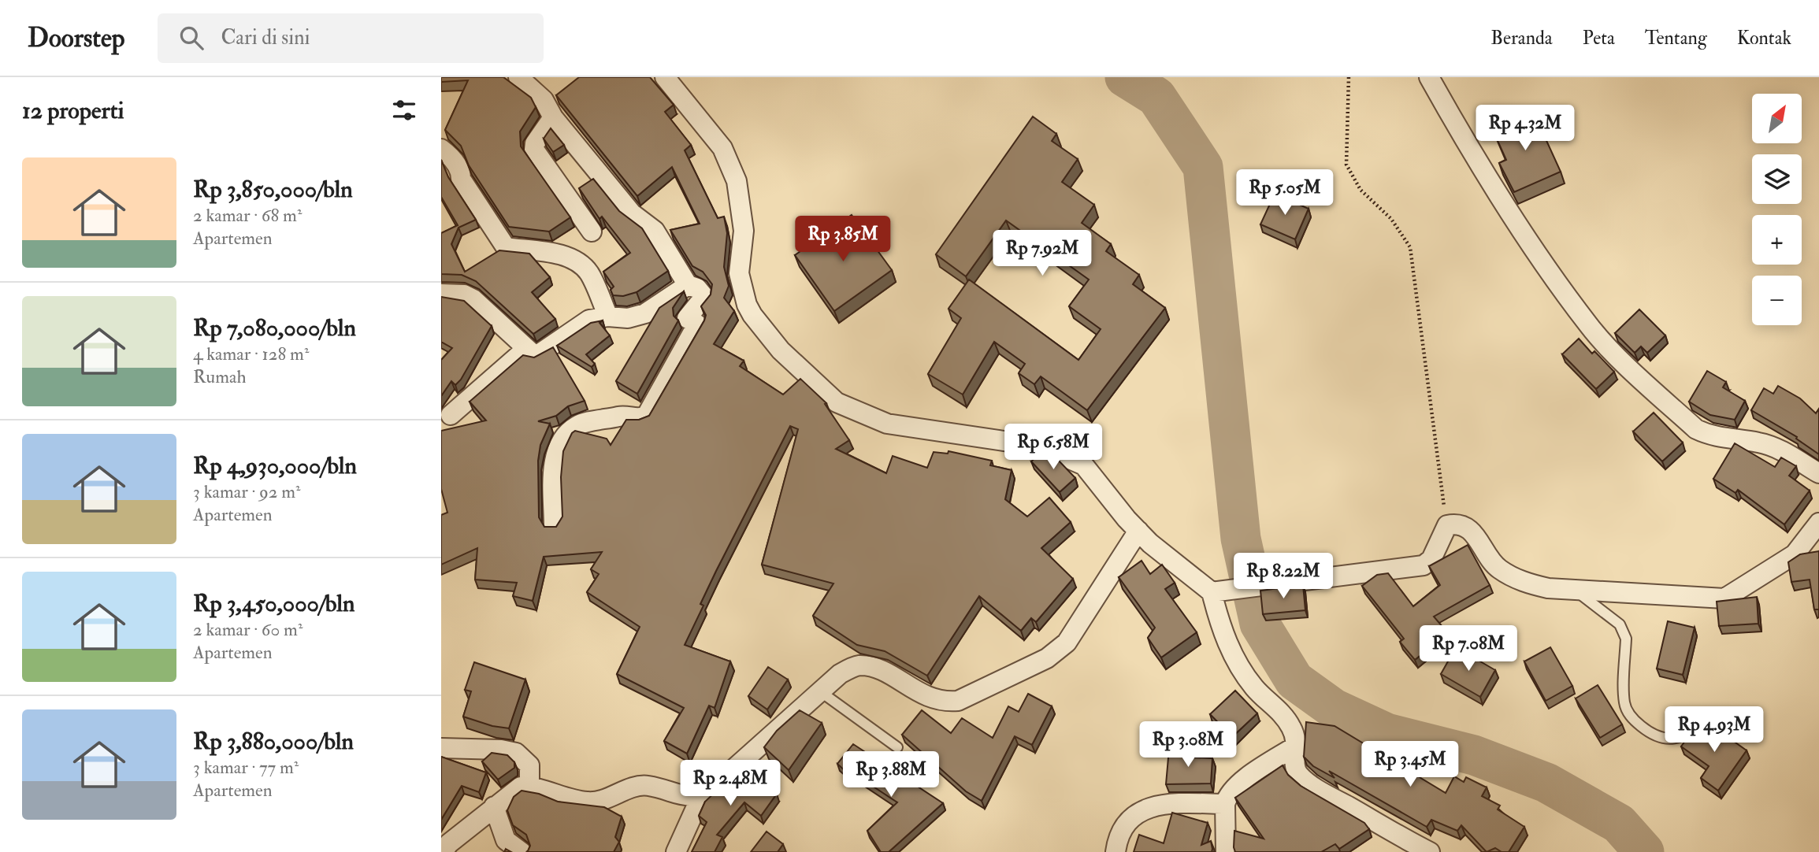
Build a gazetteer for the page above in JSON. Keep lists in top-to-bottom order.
{
  "north": "top right",
  "page": {
    "header": "Doorstep",
    "search": "Cari di sini",
    "nav": [
      "Beranda",
      "Peta",
      "Tentang",
      "Kontak"
    ],
    "heading": "12 properti",
    "map_buttons": ["+", "−"],
    "price": [
      "Rp 4.32M",
      "Rp 5.05M",
      "Rp 3.85M",
      "Rp 7.92M",
      "Rp 6.58M",
      "Rp 8.22M",
      "Rp 7.08M",
      "Rp 4.93M",
      "Rp 3.08M",
      "Rp 3.45M",
      "Rp 3.88M",
      "Rp 2.48M"
    ],
    "list": [
      {
        "name": "Rp 3,850,000/bln",
        "note": "2 kamar · 68 m² · Apartemen"
      },
      {
        "name": "Rp 7,080,000/bln",
        "note": "4 kamar · 128 m² · Rumah"
      },
      {
        "name": "Rp 4,930,000/bln",
        "note": "3 kamar · 92 m² · Apartemen"
      },
      {
        "name": "Rp 3,450,000/bln",
        "note": "2 kamar · 60 m² · Apartemen"
      },
      {
        "name": "Rp 3,880,000/bln",
        "note": "3 kamar · 77 m² · Apartemen"
      }
    ]
  }
}
